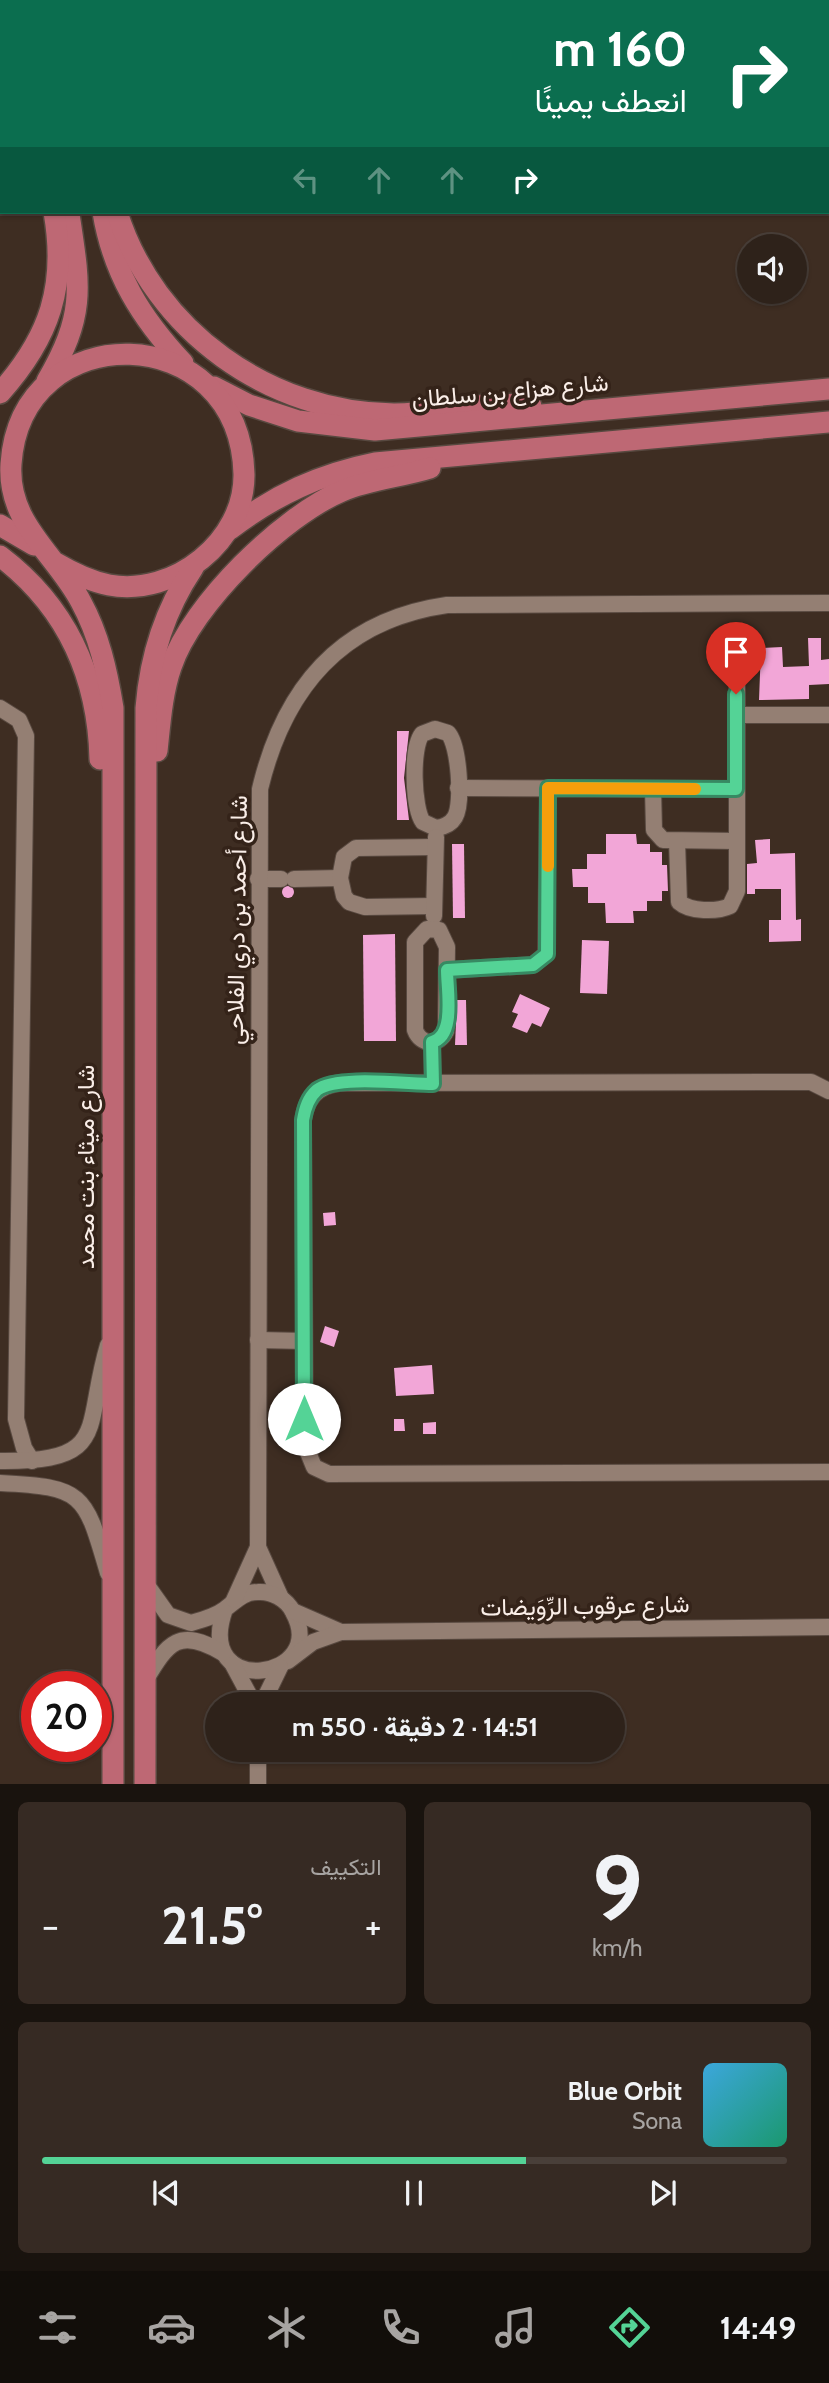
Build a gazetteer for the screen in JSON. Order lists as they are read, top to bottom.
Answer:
{
  "streets": {
    "main road": ["شارع هزاع بن سلطان", "شارع ميثاء بنت محمد"],
    "street": ["شارع أحمد بن دري الفلاحي", "شارع عرقوب الرِّوَيضات"]
  },
  "crossings": [
    ["شارع هزاع بن سلطان", "شارع ميثاء بنت محمد"],
    ["شارع أحمد بن دري الفلاحي", "شارع عرقوب الرِّوَيضات"]
  ],
  "page": {
    "turn": ["160 m", "انعطف يمينًا"],
    "limit": "20",
    "trip": "14:51 · 2 دقيقة · 550 m",
    "tile": [
      ["9", "km/h"],
      "التكييف"
    ],
    "heat": ["−", "21.5°", "+"],
    "song": ["Blue Orbit", "Sona"],
    "tabs": "14:49"
  }
}
